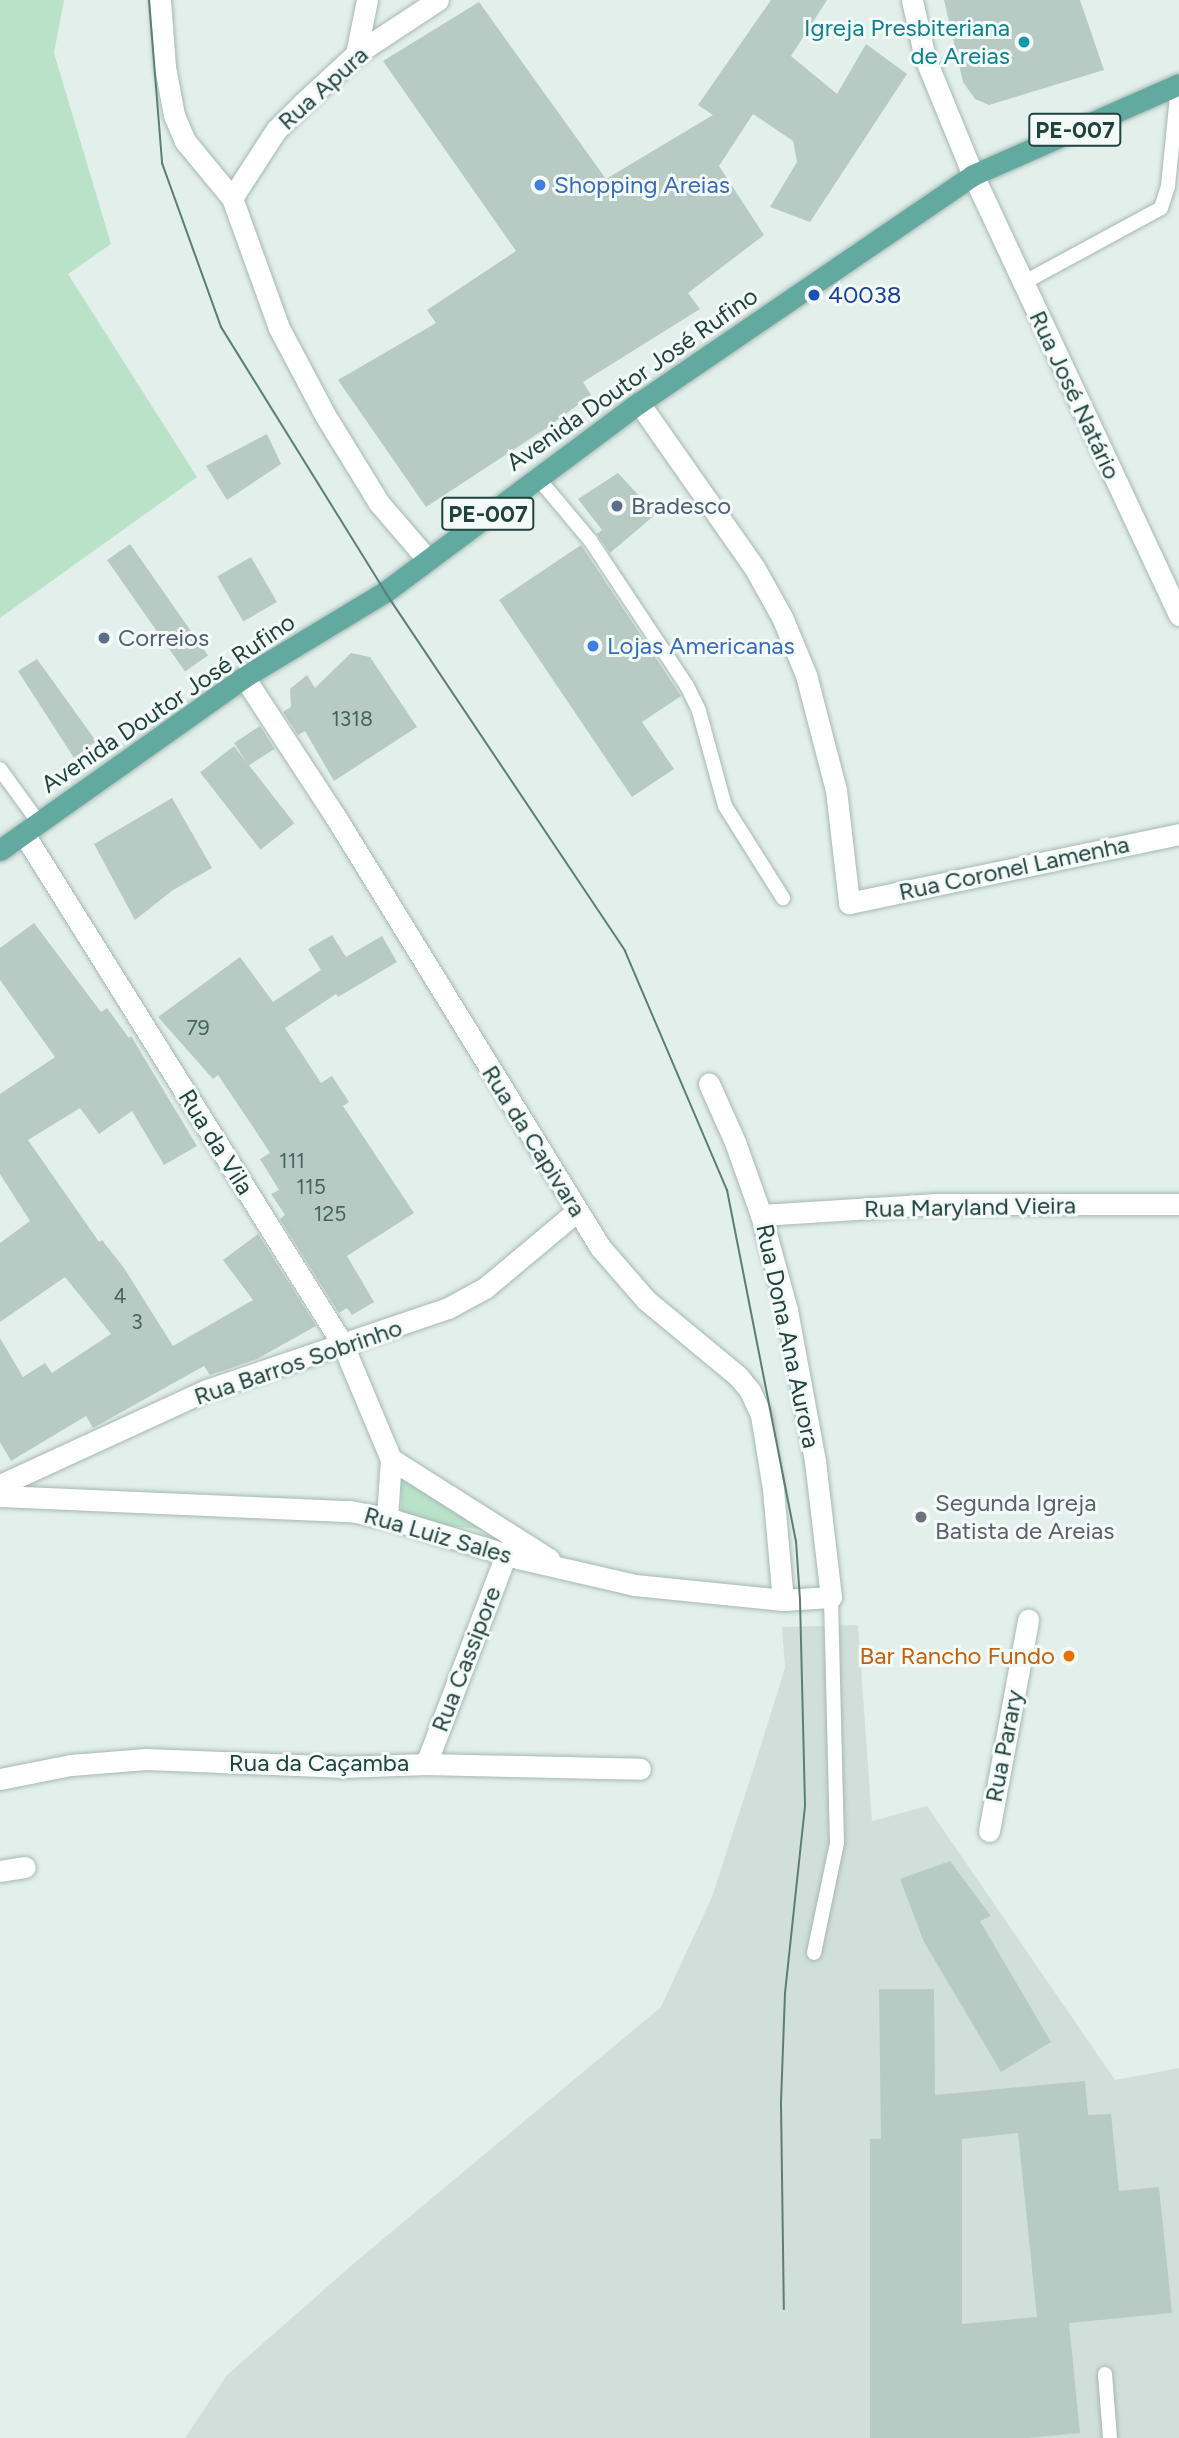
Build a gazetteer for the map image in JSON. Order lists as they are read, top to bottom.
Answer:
{
  "streets": {
    "main road": ["PE-007", "Avenida Doutor José Rufino"],
    "street": [
      "Rua Apura",
      "Rua José Natário",
      "Rua Coronel Lamenha",
      "Rua da Capivara",
      "Rua da Vila",
      "Rua Maryland Vieira",
      "Rua Dona Ana Aurora",
      "Rua Barros Sobrinho",
      "Rua Luiz Sales",
      "Rua Cassipore",
      "Rua Parary",
      "Rua da Caçamba"
    ]
  },
  "crossings": [
    ["Avenida Doutor José Rufino", "Rua José Natário"],
    ["Avenida Doutor José Rufino", "Rua Coronel Lamenha"],
    ["Avenida Doutor José Rufino", "Rua da Capivara"],
    ["Avenida Doutor José Rufino", "Rua da Vila"],
    ["Rua da Capivara", "Rua Barros Sobrinho"],
    ["Rua da Capivara", "Rua Luiz Sales"],
    ["Rua da Vila", "Rua Barros Sobrinho"],
    ["Rua da Vila", "Rua Luiz Sales"],
    ["Rua Maryland Vieira", "Rua Dona Ana Aurora"],
    ["Rua Dona Ana Aurora", "Rua Luiz Sales"],
    ["Rua Luiz Sales", "Rua Cassipore"],
    ["Rua Cassipore", "Rua da Caçamba"]
  ],
  "places": [
    "Igreja Presbiteriana de Areias",
    "Shopping Areias",
    "40038",
    "Bradesco",
    "Correios",
    "Lojas Americanas",
    "Segunda Igreja Batista de Areias",
    "Bar Rancho Fundo"
  ],
  "house_numbers": [
    "1318",
    "79",
    "111",
    "115",
    "125",
    "4",
    "3"
  ]
}
